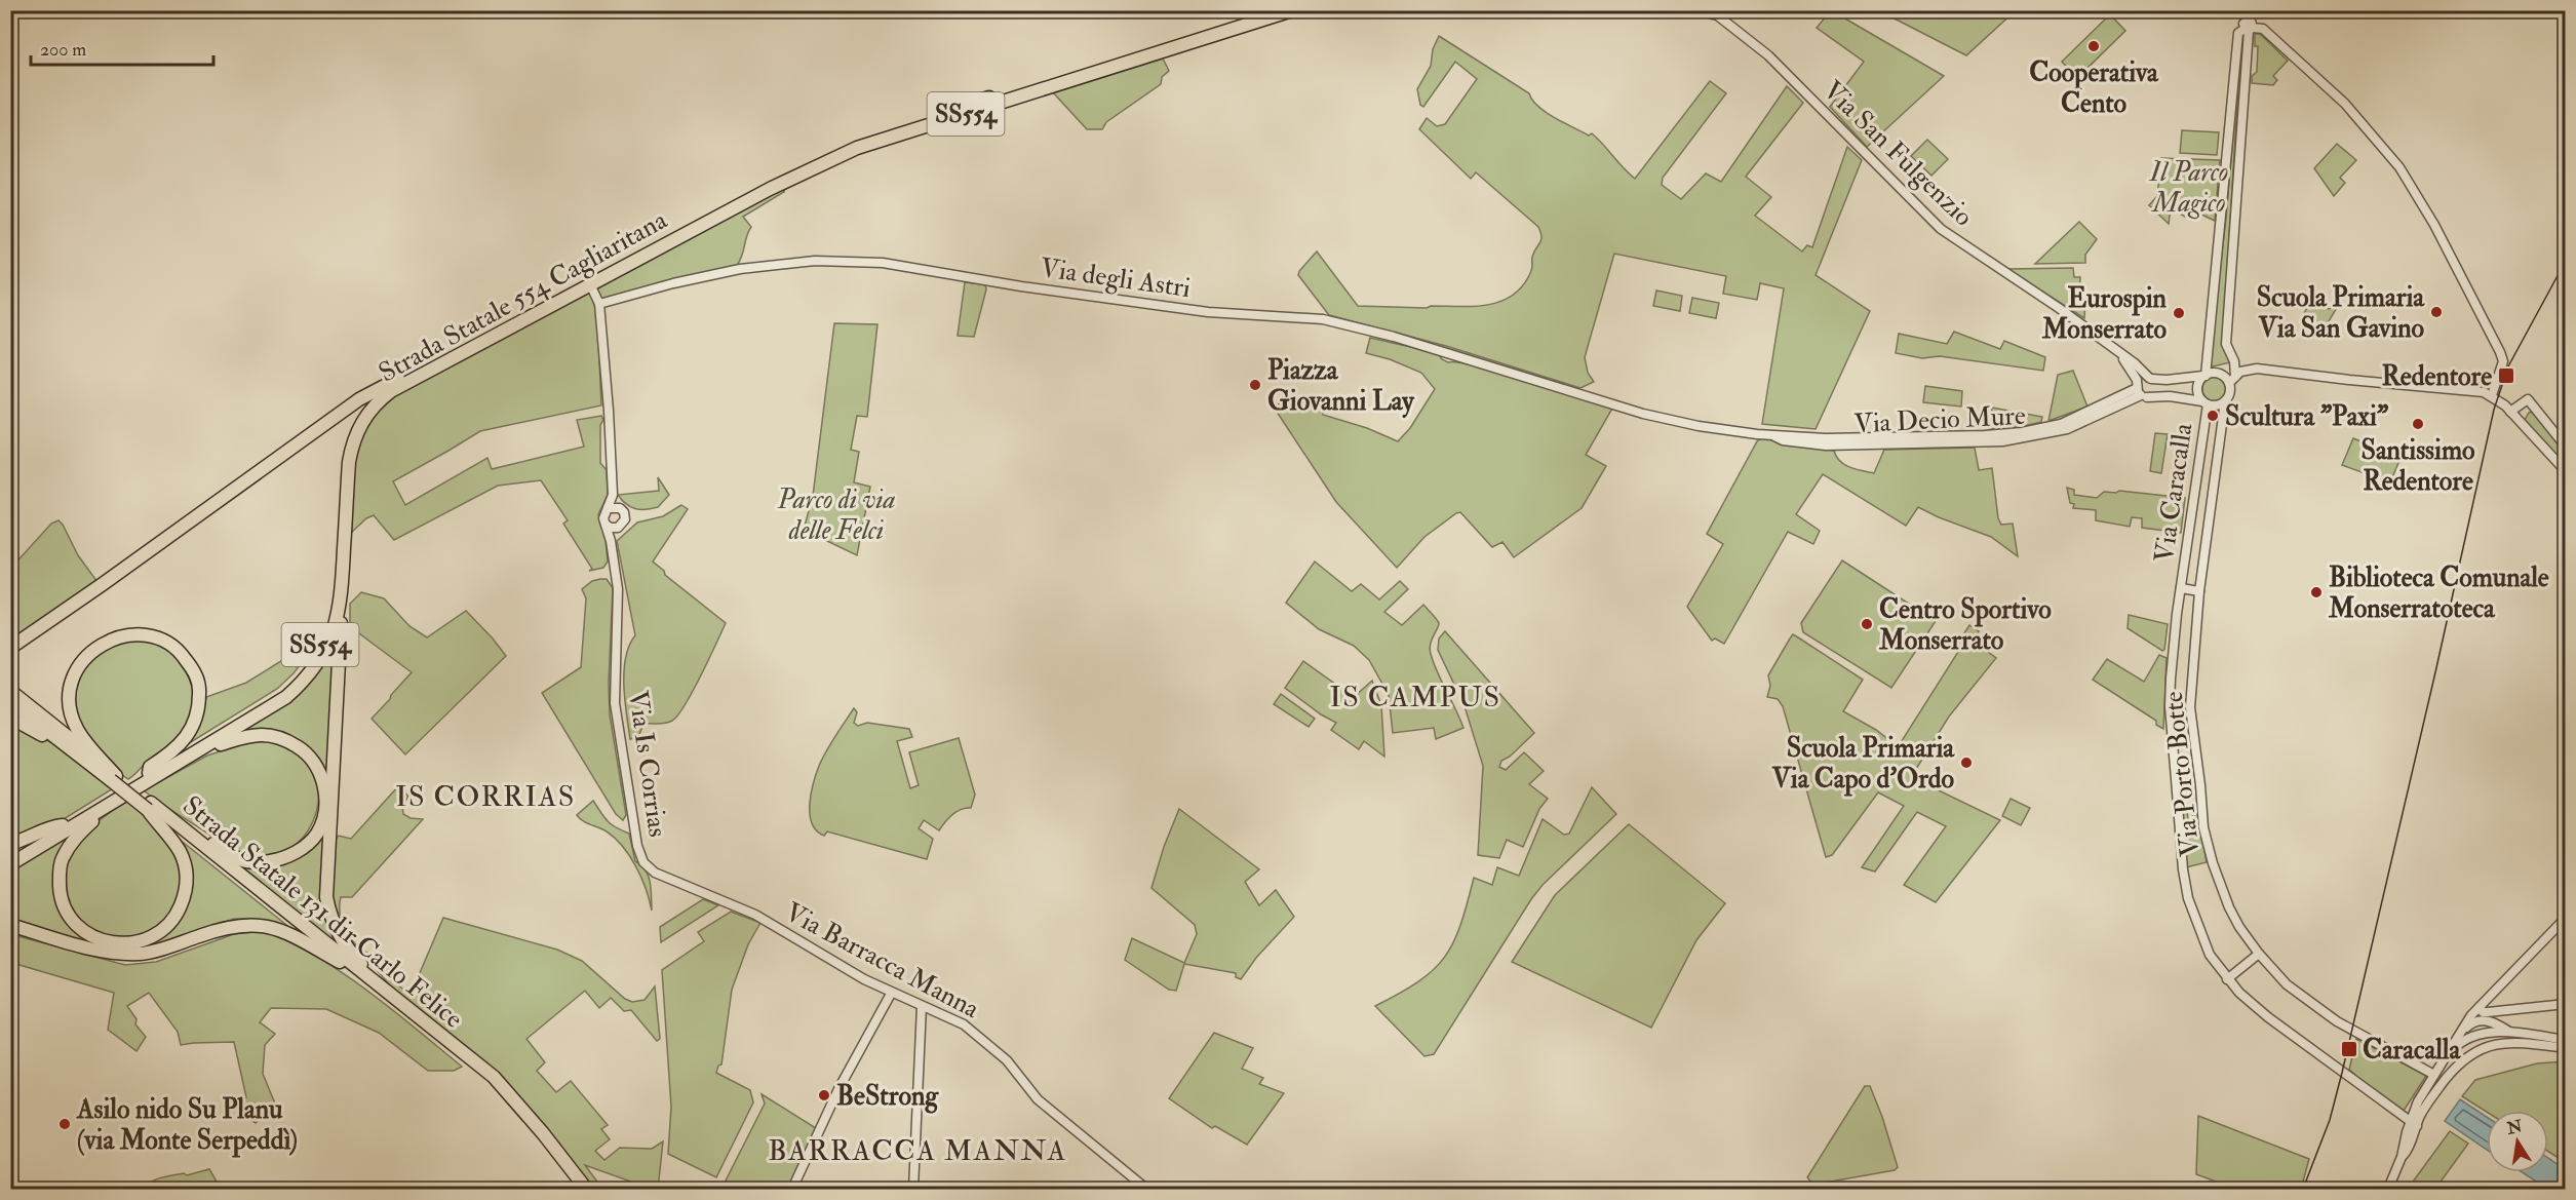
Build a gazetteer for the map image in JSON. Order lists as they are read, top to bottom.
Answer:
{
  "streets": {
    "highway": ["SS554", "Strada Statale 554 Cagliaritana", "Strada Statale 131 dir Carlo Felice"],
    "street": [
      "Via San Fulgenzio",
      "Via degli Astri",
      "Via Decio Mure",
      "Via Caracalla",
      "Via Is Corrias",
      "Via Porto Botte",
      "Via Barracca Manna"
    ]
  },
  "crossings": [
    ["SS554", "Strada Statale 554 Cagliaritana"],
    ["Via San Fulgenzio", "Via Decio Mure"],
    ["Via degli Astri", "Via Decio Mure"],
    ["Via Caracalla", "Via Porto Botte"],
    ["Via Is Corrias", "Via Barracca Manna"]
  ],
  "districts": ["IS CAMPUS", "IS CORRIAS", "BARRACCA MANNA"],
  "parks": ["Il Parco Magico", "Parco di via delle Felci"],
  "places": {
    "other": [
      "Cooperativa Cento",
      "Scuola Primaria Via San Gavino",
      "Eurospin Monserrato",
      "Piazza Giovanni Lay",
      "Scultura \"Paxi\"",
      "Santissimo Redentore",
      "Biblioteca Comunale Monserratoteca",
      "Centro Sportivo Monserrato",
      "Scuola Primaria Via Capo d'Ordo",
      "BeStrong",
      "Asilo nido Su Planu (via Monte Serpeddì)"
    ],
    "transit": ["Redentore", "Caracalla"]
  },
  "scale_bar": "200 m",
  "north": "top"
}
